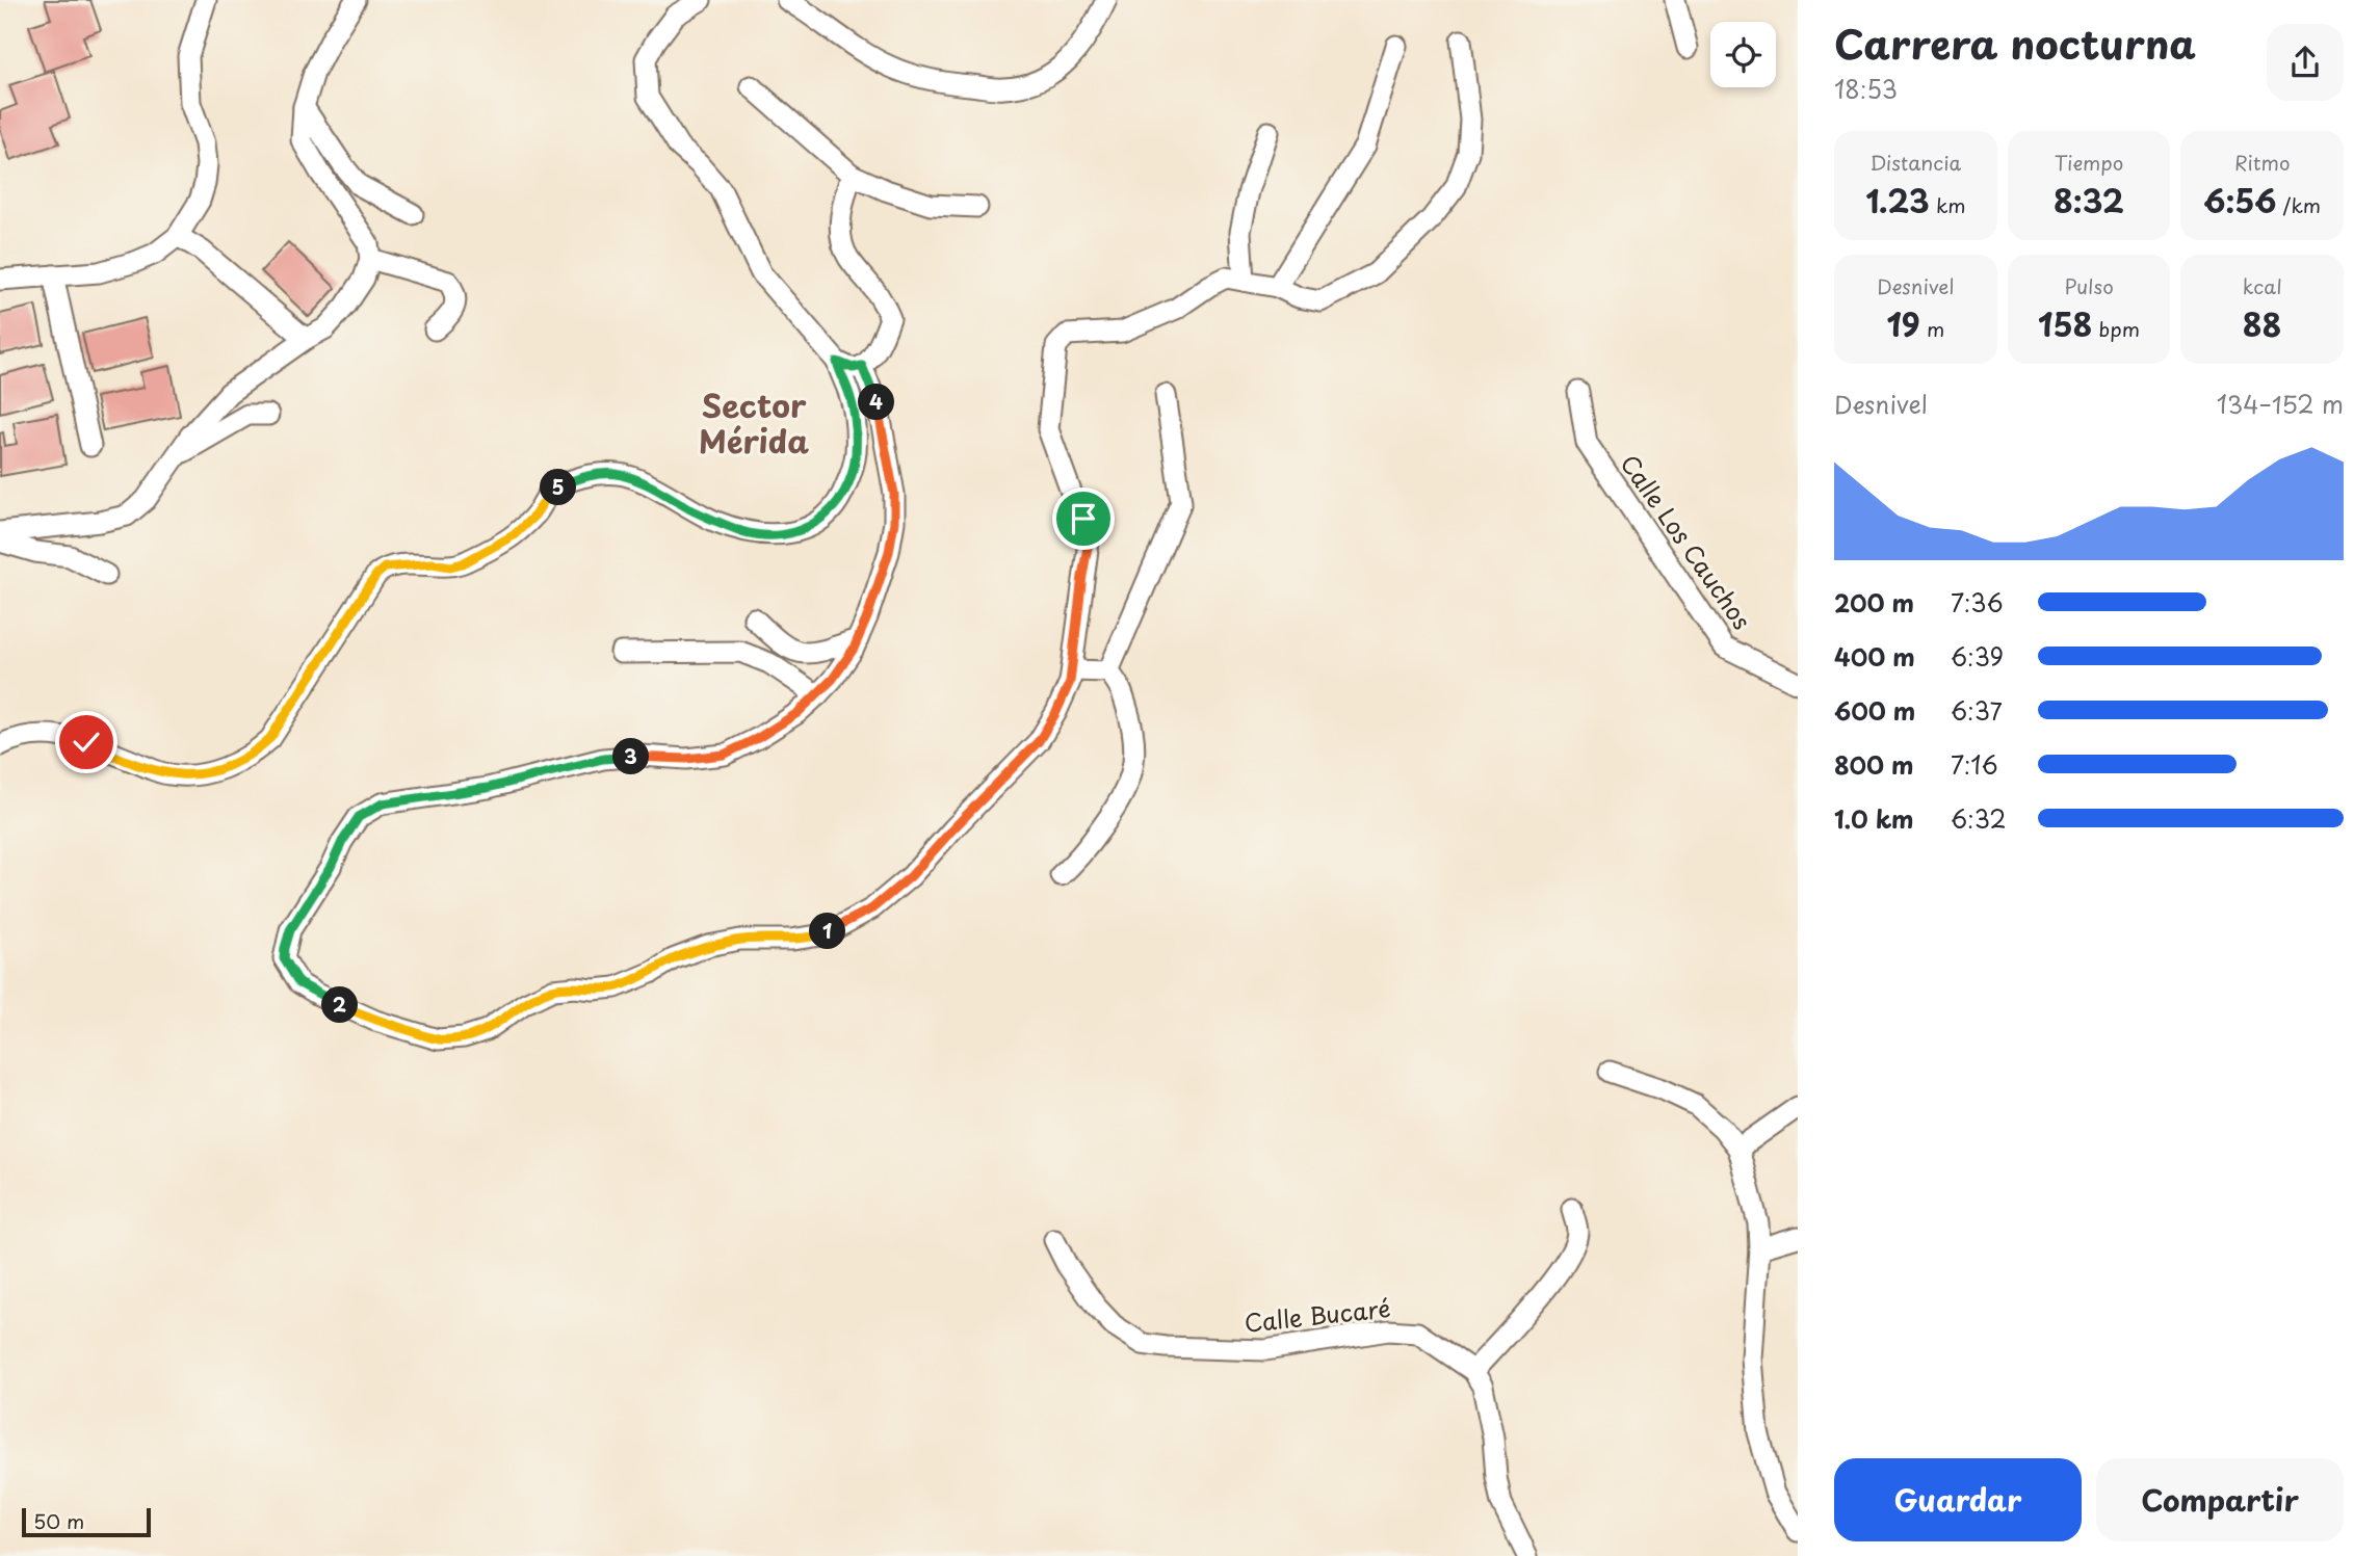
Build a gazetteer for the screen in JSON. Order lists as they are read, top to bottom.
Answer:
{
  "streets": {
    "street": ["Calle Los Cauchos", "Calle Bucaré"]
  },
  "districts": ["Sector Mérida"],
  "scale_bar": "50 m",
  "page": {
    "heading": ["Carrera nocturna", "18:53"],
    "stats": [
      ["Distancia", "1.23 km"],
      ["Tiempo", "8:32"],
      ["Ritmo", "6:56 /km"],
      ["Desnivel", "19 m"],
      ["Pulso", "158 bpm"],
      ["kcal", "88"]
    ],
    "chart": ["Desnivel", "134–152 m"],
    "pins": [
      "4",
      "5",
      "3",
      "1",
      "2"
    ],
    "list": [
      {
        "name": "200 m",
        "note": "7:36"
      },
      {
        "name": "400 m",
        "note": "6:39"
      },
      {
        "name": "600 m",
        "note": "6:37"
      },
      {
        "name": "800 m",
        "note": "7:16"
      },
      {
        "name": "1.0 km",
        "note": "6:32"
      }
    ],
    "buttons": ["Guardar", "Compartir"],
    "scale": "50 m"
  }
}
